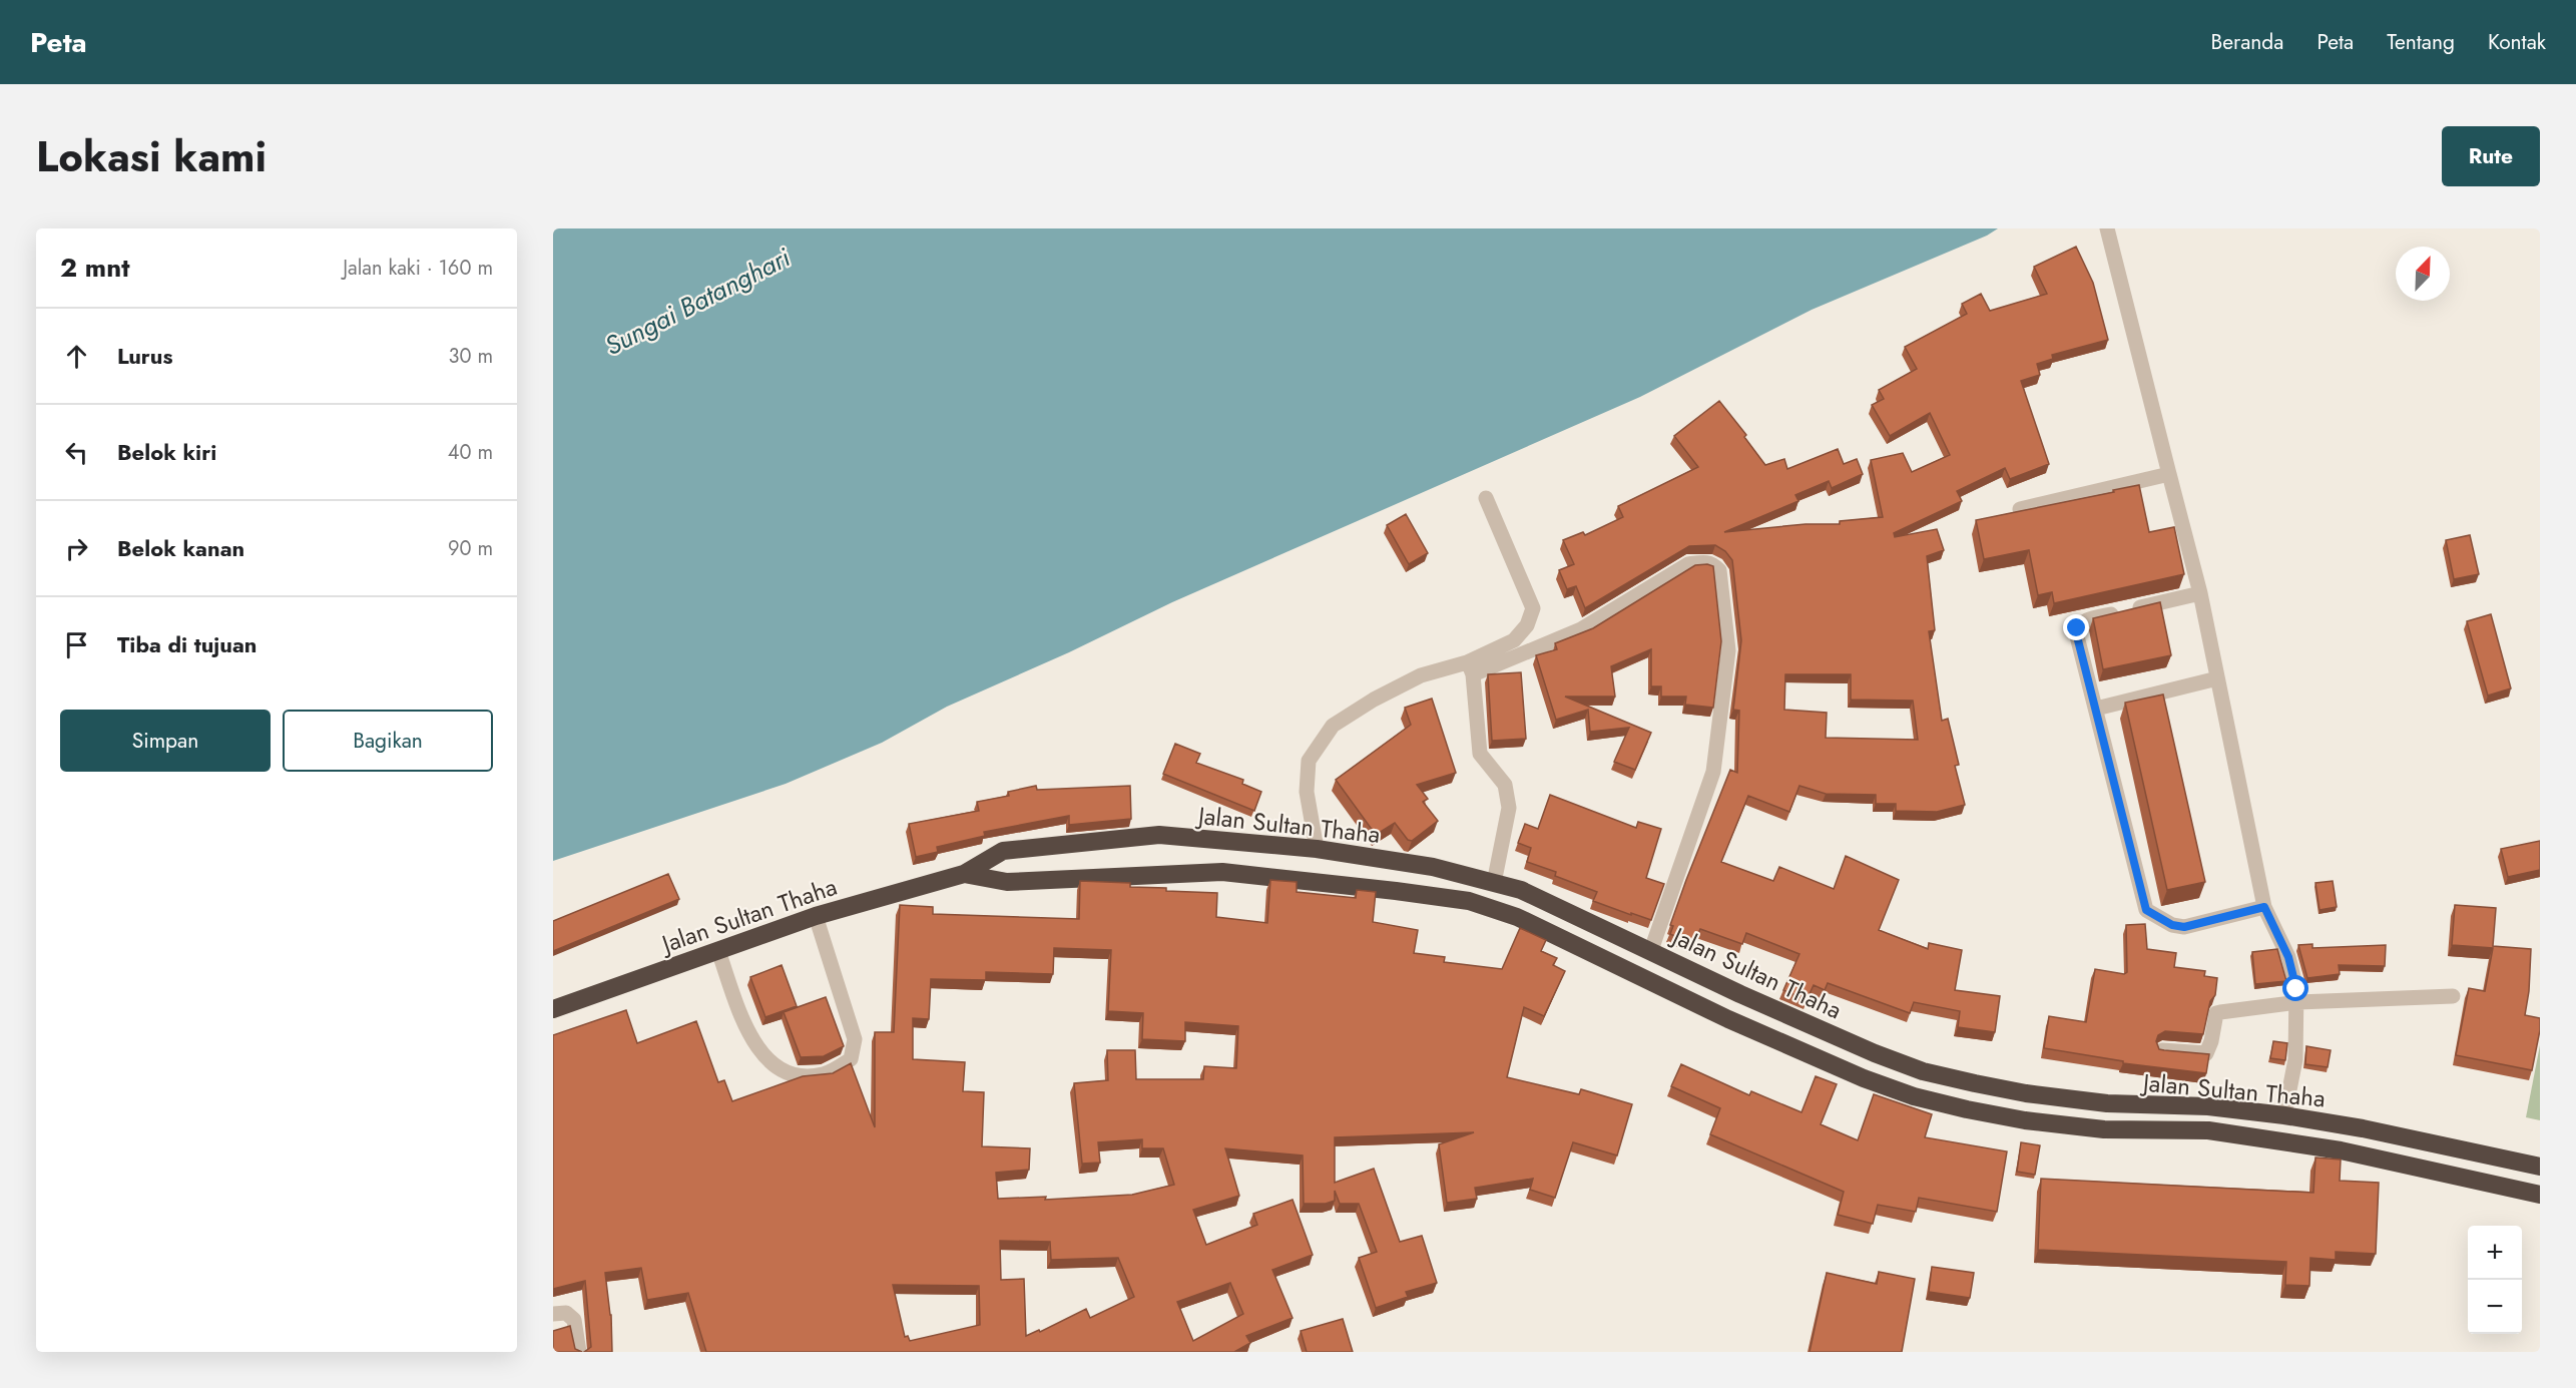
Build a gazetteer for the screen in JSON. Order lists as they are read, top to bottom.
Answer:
{
  "streets": {
    "highway": ["Jalan Sultan Thaha"]
  },
  "water": ["Sungai Batanghari"],
  "north": "top right",
  "page": {
    "header": "Peta",
    "nav": [
      "Beranda",
      "Peta",
      "Tentang",
      "Kontak"
    ],
    "title": "Lokasi kami",
    "buttons": [
      "Rute",
      ["Simpan", "Bagikan"]
    ],
    "heading": ["2 mnt", "Jalan kaki · 160 m"],
    "list": [
      ["Lurus", "30 m"],
      ["Belok kiri", "40 m"],
      ["Belok kanan", "90 m"],
      "Tiba di tujuan"
    ],
    "map_buttons": ["+", "−"]
  }
}
